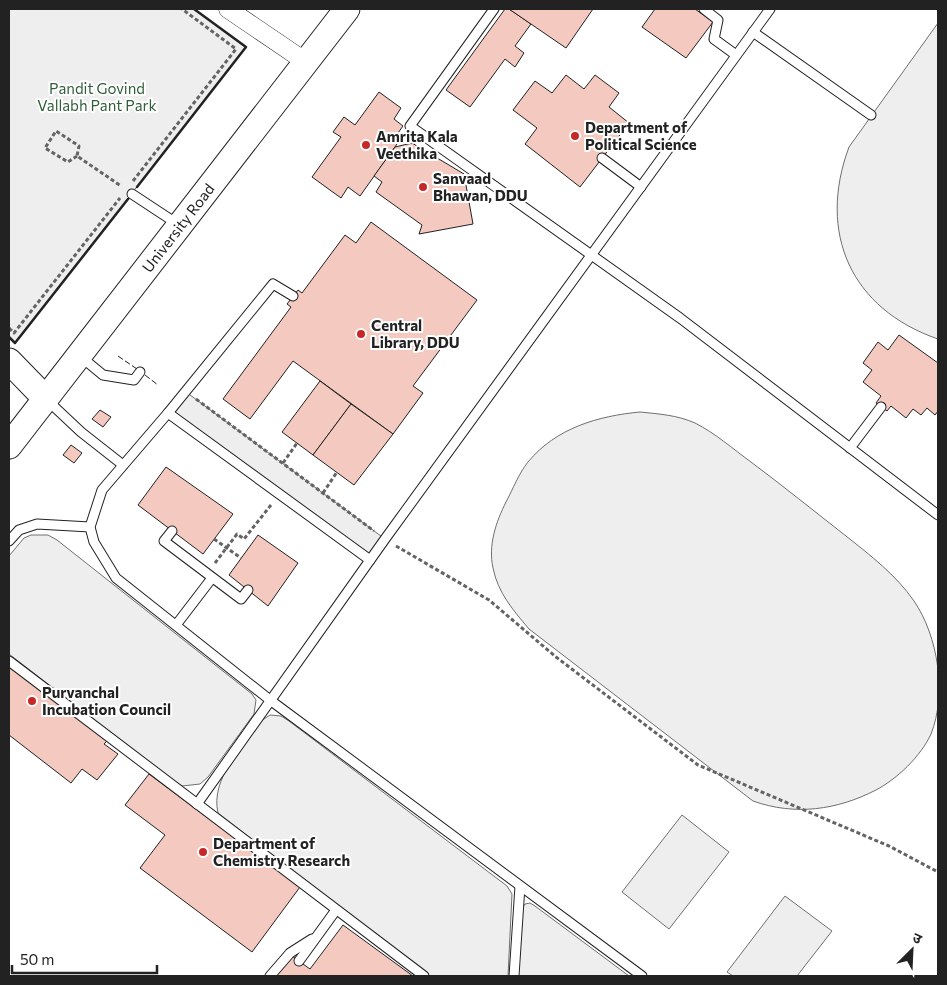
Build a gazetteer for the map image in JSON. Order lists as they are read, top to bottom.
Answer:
{
  "streets": {
    "main road": ["University Road"]
  },
  "parks": ["Pandit Govind Vallabh Pant Park"],
  "places": [
    "Department of Political Science",
    "Amrita Kala Veethika",
    "Sanvaad Bhawan, DDU",
    "Central Library, DDU",
    "Purvanchal Incubation Council",
    "Department of Chemistry Research"
  ],
  "scale_bar": "50 m",
  "north": "top right"
}
